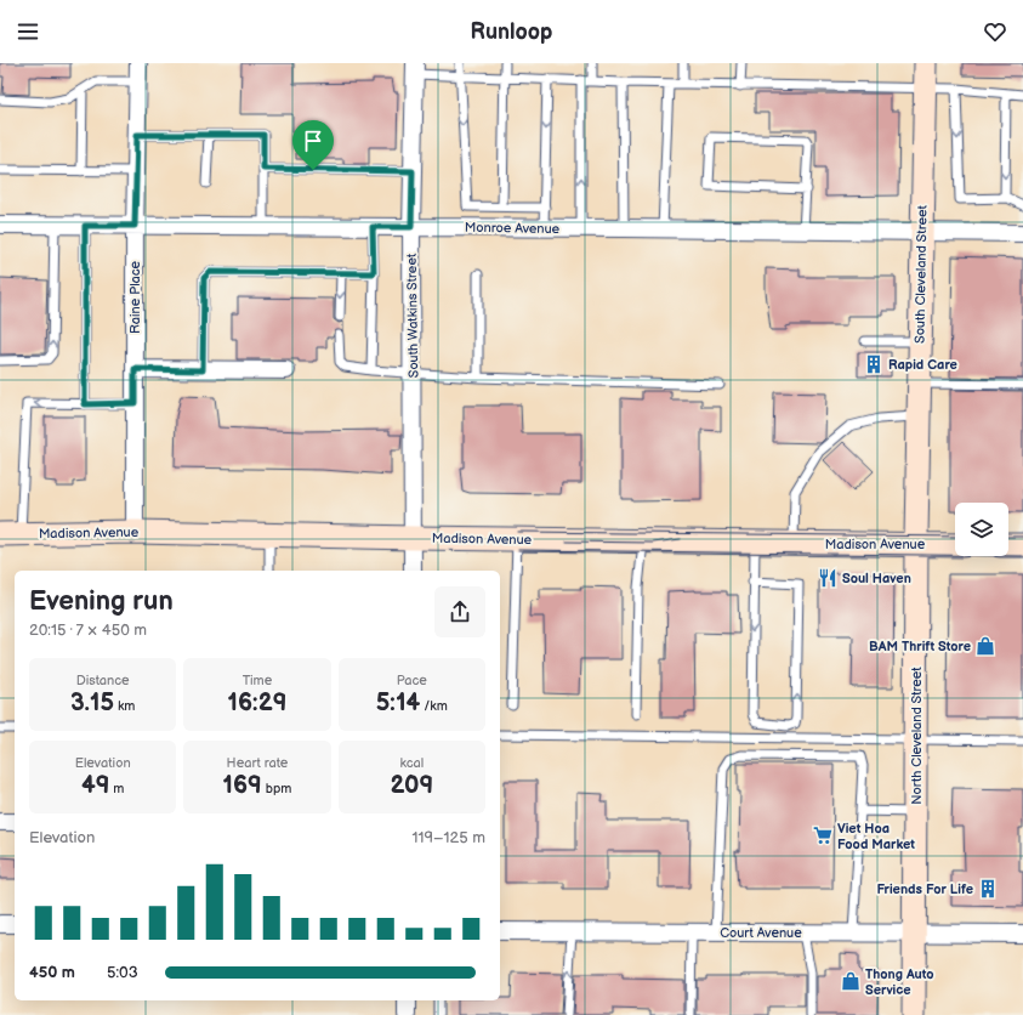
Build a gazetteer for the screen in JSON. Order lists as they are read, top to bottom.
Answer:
{
  "streets": {
    "street": [
      "Monroe Avenue",
      "South Cleveland Street",
      "Raine Place",
      "South Watkins Street",
      "Madison Avenue",
      "North Cleveland Street",
      "Court Avenue"
    ]
  },
  "crossings": [
    ["Monroe Avenue", "South Cleveland Street"],
    ["Monroe Avenue", "Raine Place"],
    ["Monroe Avenue", "South Watkins Street"],
    ["South Cleveland Street", "Madison Avenue"],
    ["South Cleveland Street", "North Cleveland Street"],
    ["Raine Place", "Madison Avenue"],
    ["South Watkins Street", "Madison Avenue"],
    ["Madison Avenue", "North Cleveland Street"],
    ["North Cleveland Street", "Court Avenue"]
  ],
  "places": {
    "building": ["Rapid Care", "Friends For Life"],
    "restaurant": ["Soul Haven"],
    "shop": ["BAM Thrift Store", "Thong Auto Service"],
    "supermarket": ["Viet Hoa Food Market"]
  },
  "page": {
    "header": "Runloop",
    "heading": ["Evening run", "20:15 · 7 × 450 m"],
    "stats": [
      ["Distance", "3.15 km"],
      ["Time", "16:29"],
      ["Pace", "5:14 /km"],
      ["Elevation", "49 m"],
      ["Heart rate", "169 bpm"],
      ["kcal", "209"]
    ],
    "chart": ["Elevation", "119–125 m"],
    "list": [
      {
        "name": "450 m",
        "note": "5:03"
      }
    ]
  }
}
